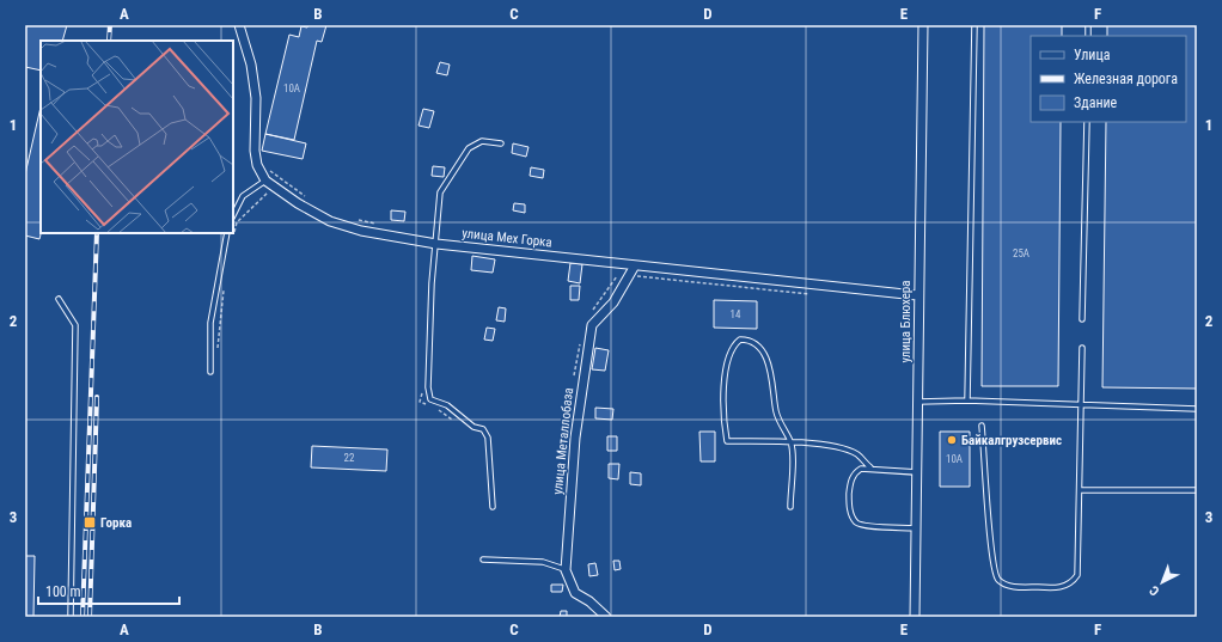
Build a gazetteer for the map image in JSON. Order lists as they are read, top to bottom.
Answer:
{
  "streets": {
    "street": ["улица Мех Горка", "улица Блюхера", "улица Металлобаза"]
  },
  "crossings": [
    ["улица Мех Горка", "улица Блюхера"],
    ["улица Мех Горка", "улица Металлобаза"]
  ],
  "places": {
    "other": ["Байкалгрузсервис"],
    "transit": ["Горка"]
  },
  "house_numbers": [
    "10А",
    "25А",
    "14",
    "22",
    "10А"
  ],
  "legend": ["Улица", "Железная дорога", "Здание"],
  "scale_bar": "100 m",
  "north": "bottom left",
  "grid": {
    "columns": [
      "A",
      "B",
      "C",
      "D",
      "E",
      "F"
    ],
    "rows": ["1", "2", "3"]
  }
}
